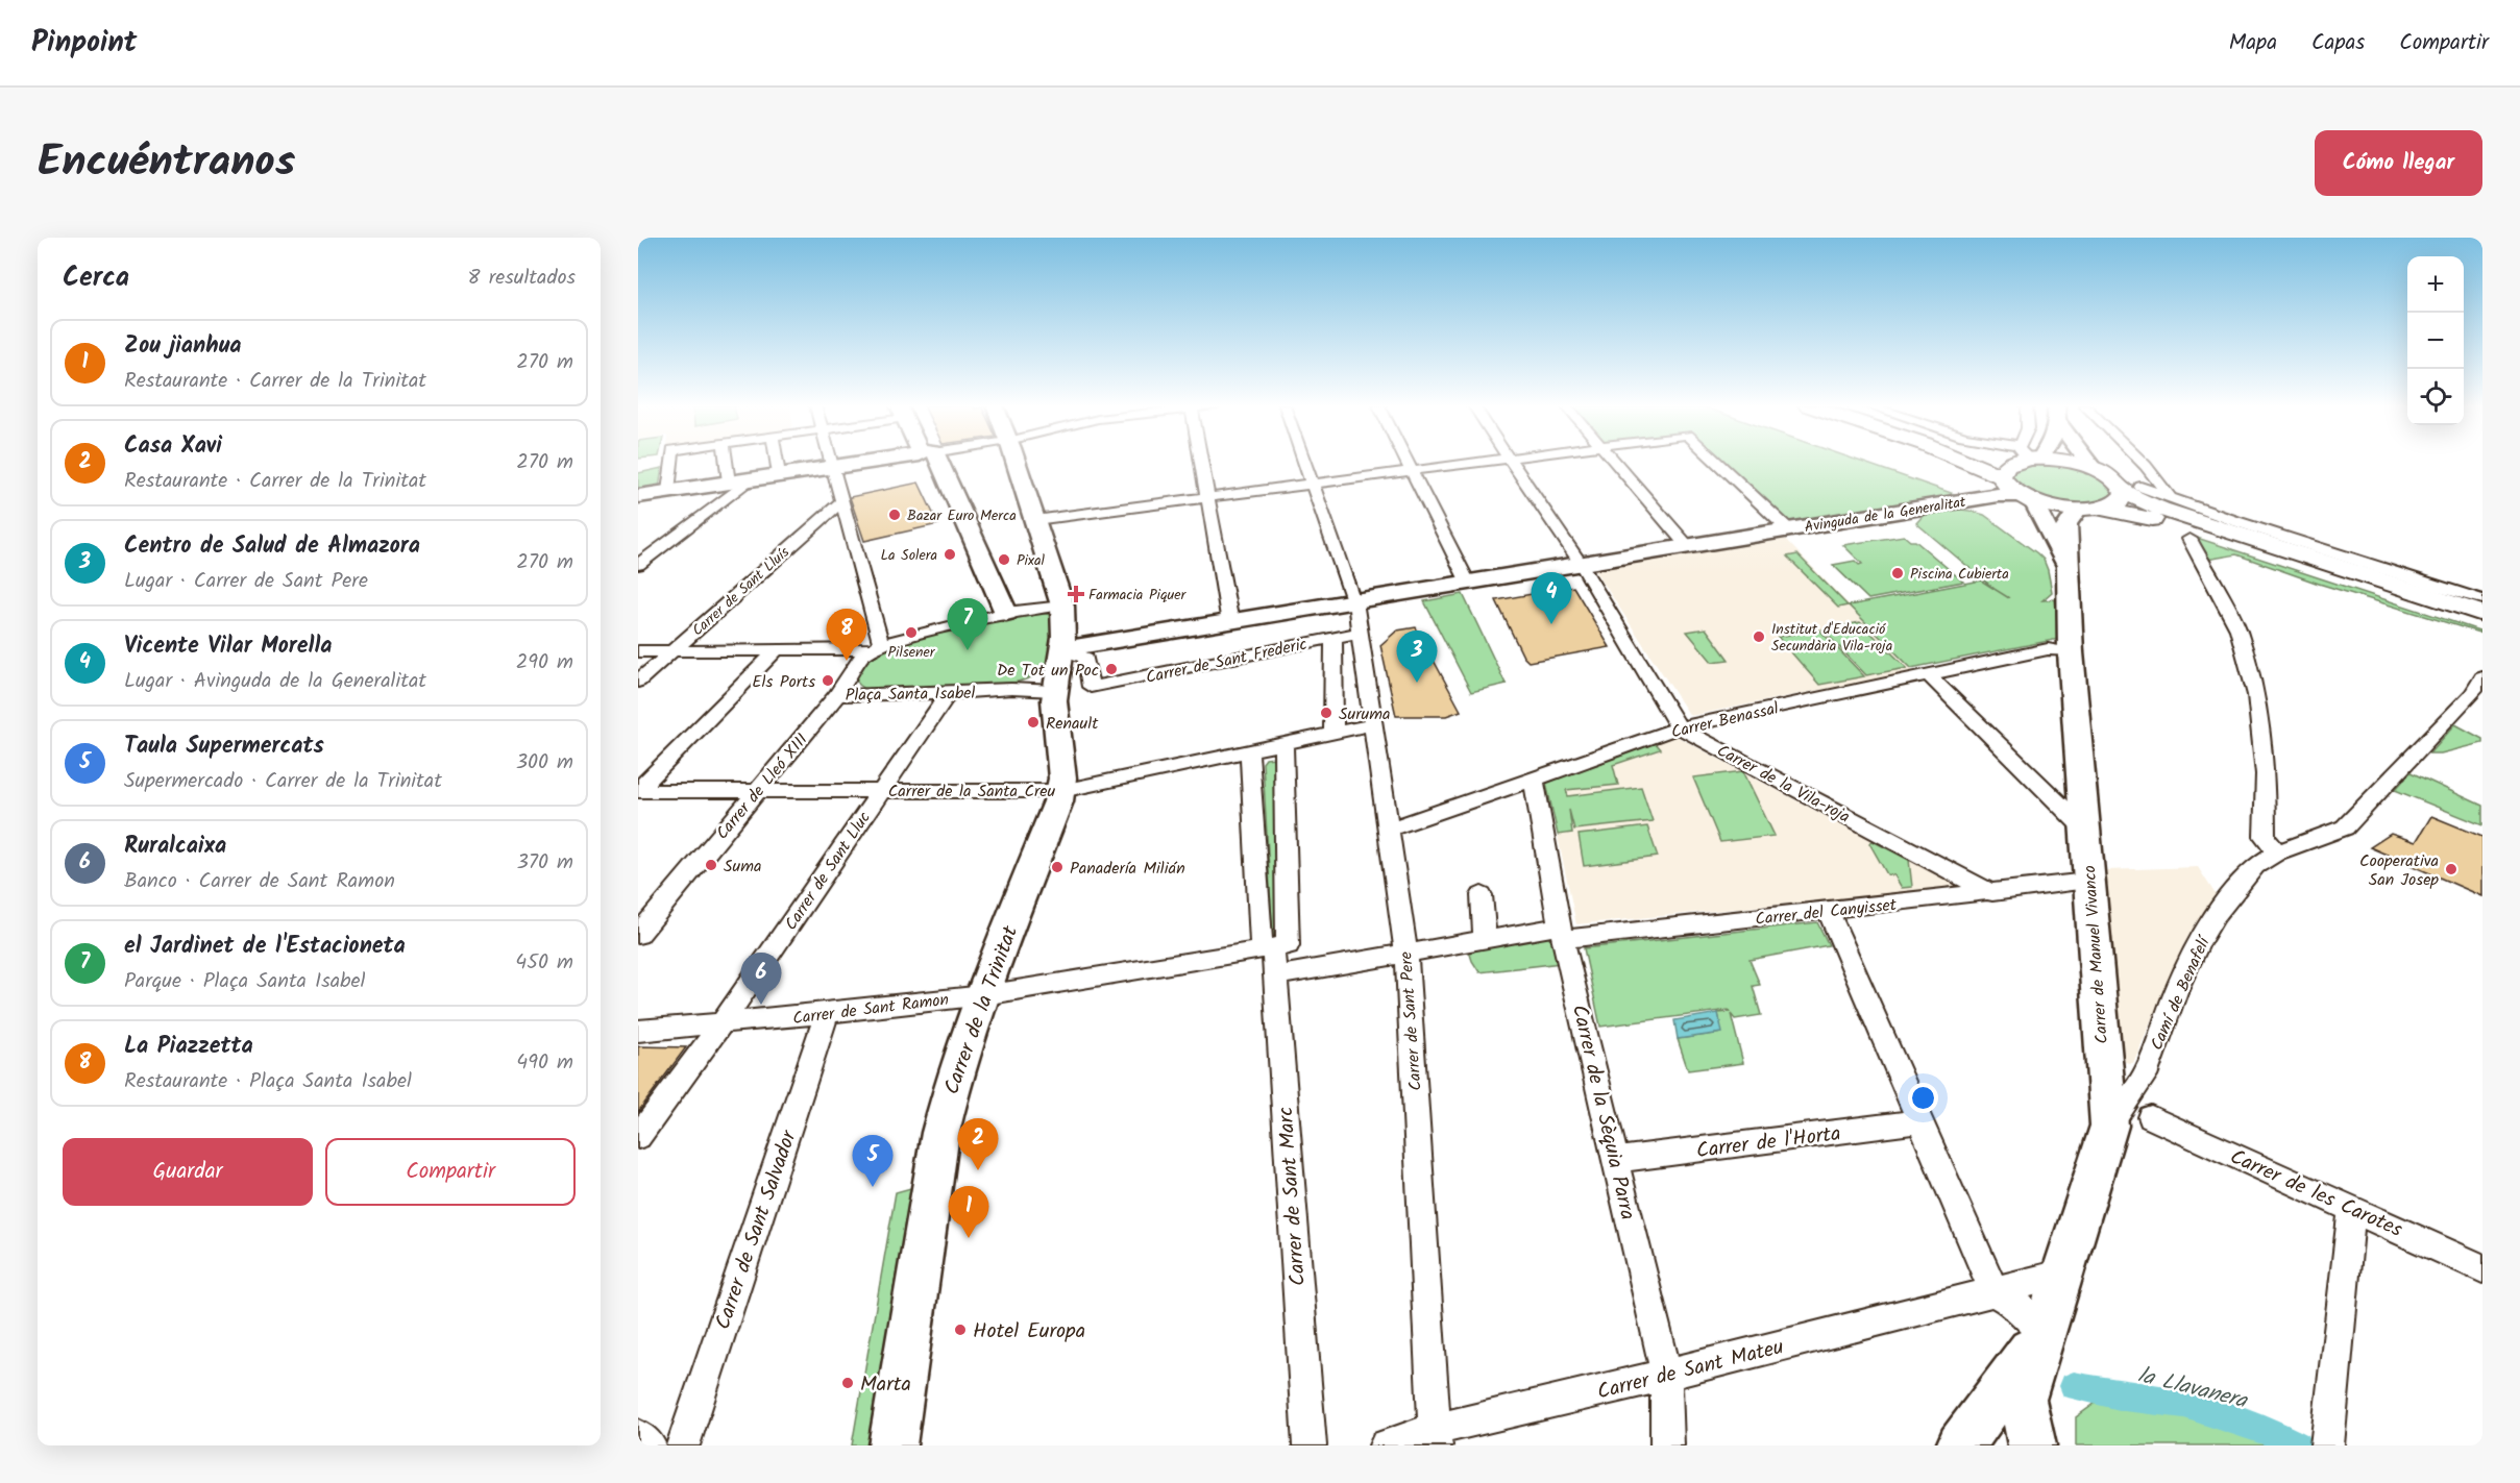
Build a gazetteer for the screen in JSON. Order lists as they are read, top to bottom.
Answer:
{
  "streets": {
    "street": [
      "Avinguda de la Generalitat",
      "Carrer de Sant Lluís",
      "Carrer de Sant Frederic",
      "Plaça Santa Isabel",
      "Carrer Benassal",
      "Carrer de la Vila-roja",
      "Carrer de Lleó XIII",
      "Carrer de la Santa Creu",
      "Carrer de Sant Lluc",
      "Carrer del Canyisset",
      "Carrer de Manuel Vivanco",
      "Camí de Benafelí",
      "Carrer de Sant Ramon",
      "Carrer de la Trinitat",
      "Carrer de Sant Pere",
      "Carrer de la Sèquia Parra",
      "Carrer de l'Horta",
      "Carrer de les Carotes",
      "Carrer de Sant Marc",
      "Carrer de Sant Salvador",
      "Carrer de Sant Mateu"
    ]
  },
  "crossings": [
    ["Avinguda de la Generalitat", "Carrer de Sant Frederic"],
    ["Avinguda de la Generalitat", "Carrer de Manuel Vivanco"],
    ["Avinguda de la Generalitat", "Carrer de la Trinitat"],
    ["Avinguda de la Generalitat", "Carrer de Sant Pere"],
    ["Carrer de Sant Frederic", "Carrer de la Trinitat"],
    ["Carrer de Sant Frederic", "Carrer de Sant Pere"],
    ["Plaça Santa Isabel", "Carrer de Lleó XIII"],
    ["Plaça Santa Isabel", "Carrer de Sant Lluc"],
    ["Plaça Santa Isabel", "Carrer de la Trinitat"],
    ["Carrer Benassal", "Carrer de la Vila-roja"],
    ["Carrer Benassal", "Carrer de Manuel Vivanco"],
    ["Carrer Benassal", "Carrer de Sant Pere"],
    ["Carrer Benassal", "Carrer de la Sèquia Parra"],
    ["Carrer de la Vila-roja", "Carrer del Canyisset"],
    ["Carrer de Lleó XIII", "Carrer de la Santa Creu"],
    ["Carrer de la Santa Creu", "Carrer de Sant Lluc"],
    ["Carrer de la Santa Creu", "Carrer de la Trinitat"],
    ["Carrer de la Santa Creu", "Carrer de Sant Pere"],
    ["Carrer de la Santa Creu", "Carrer de Sant Marc"],
    ["Carrer de Sant Lluc", "Carrer de Sant Ramon"],
    ["Carrer del Canyisset", "Carrer de Manuel Vivanco"],
    ["Carrer del Canyisset", "Carrer de Sant Pere"],
    ["Carrer del Canyisset", "Carrer de la Sèquia Parra"],
    ["Carrer del Canyisset", "Carrer de Sant Marc"],
    ["Carrer de Manuel Vivanco", "Camí de Benafelí"],
    ["Carrer de Manuel Vivanco", "Carrer de Sant Mateu"],
    ["Carrer de Sant Ramon", "Carrer de la Trinitat"],
    ["Carrer de Sant Ramon", "Carrer de Sant Marc"],
    ["Carrer de Sant Ramon", "Carrer de Sant Salvador"],
    ["Carrer de Sant Pere", "Carrer de Sant Mateu"],
    ["Carrer de la Sèquia Parra", "Carrer de l'Horta"],
    ["Carrer de la Sèquia Parra", "Carrer de Sant Mateu"]
  ],
  "water": ["la Llavanera"],
  "places": {
    "other": [
      "Bazar Euro Merca",
      "La Solera",
      "Pixal",
      "Piscina Cubierta",
      "Pilsener",
      "Institut d'Educació Secundària Vila-roja",
      "De Tot un Poc",
      "Els Ports",
      "Suruma",
      "Renault",
      "Suma",
      "Panadería Milián",
      "Cooperativa San Josep",
      "Hotel Europa",
      "Marta"
    ],
    "health": ["Farmacia Piquer"]
  },
  "page": {
    "header": "Pinpoint",
    "nav": ["Mapa", "Capas", "Compartir"],
    "title": "Encuéntranos",
    "buttons": [
      "Cómo llegar",
      ["Guardar", "Compartir"]
    ],
    "heading": ["Cerca", "8 resultados"],
    "map_buttons": ["+", "−"],
    "list": [
      {
        "mark": "1",
        "name": "Zou jianhua",
        "note": "Restaurante · Carrer de la Trinitat",
        "value": "270 m"
      },
      {
        "mark": "2",
        "name": "Casa Xavi",
        "note": "Restaurante · Carrer de la Trinitat",
        "value": "270 m"
      },
      {
        "mark": "3",
        "name": "Centro de Salud de Almazora",
        "note": "Lugar · Carrer de Sant Pere",
        "value": "270 m"
      },
      {
        "mark": "4",
        "name": "Vicente Vilar Morella",
        "note": "Lugar · Avinguda de la Generalitat",
        "value": "290 m"
      },
      {
        "mark": "5",
        "name": "Taula Supermercats",
        "note": "Supermercado · Carrer de la Trinitat",
        "value": "300 m"
      },
      {
        "mark": "6",
        "name": "Ruralcaixa",
        "note": "Banco · Carrer de Sant Ramon",
        "value": "370 m"
      },
      {
        "mark": "7",
        "name": "el Jardinet de l'Estacioneta",
        "note": "Parque · Plaça Santa Isabel",
        "value": "450 m"
      },
      {
        "mark": "8",
        "name": "La Piazzetta",
        "note": "Restaurante · Plaça Santa Isabel",
        "value": "490 m"
      }
    ],
    "pins": [
      "4",
      "7",
      "8",
      "3",
      "6",
      "2",
      "5",
      "1"
    ]
  }
}
